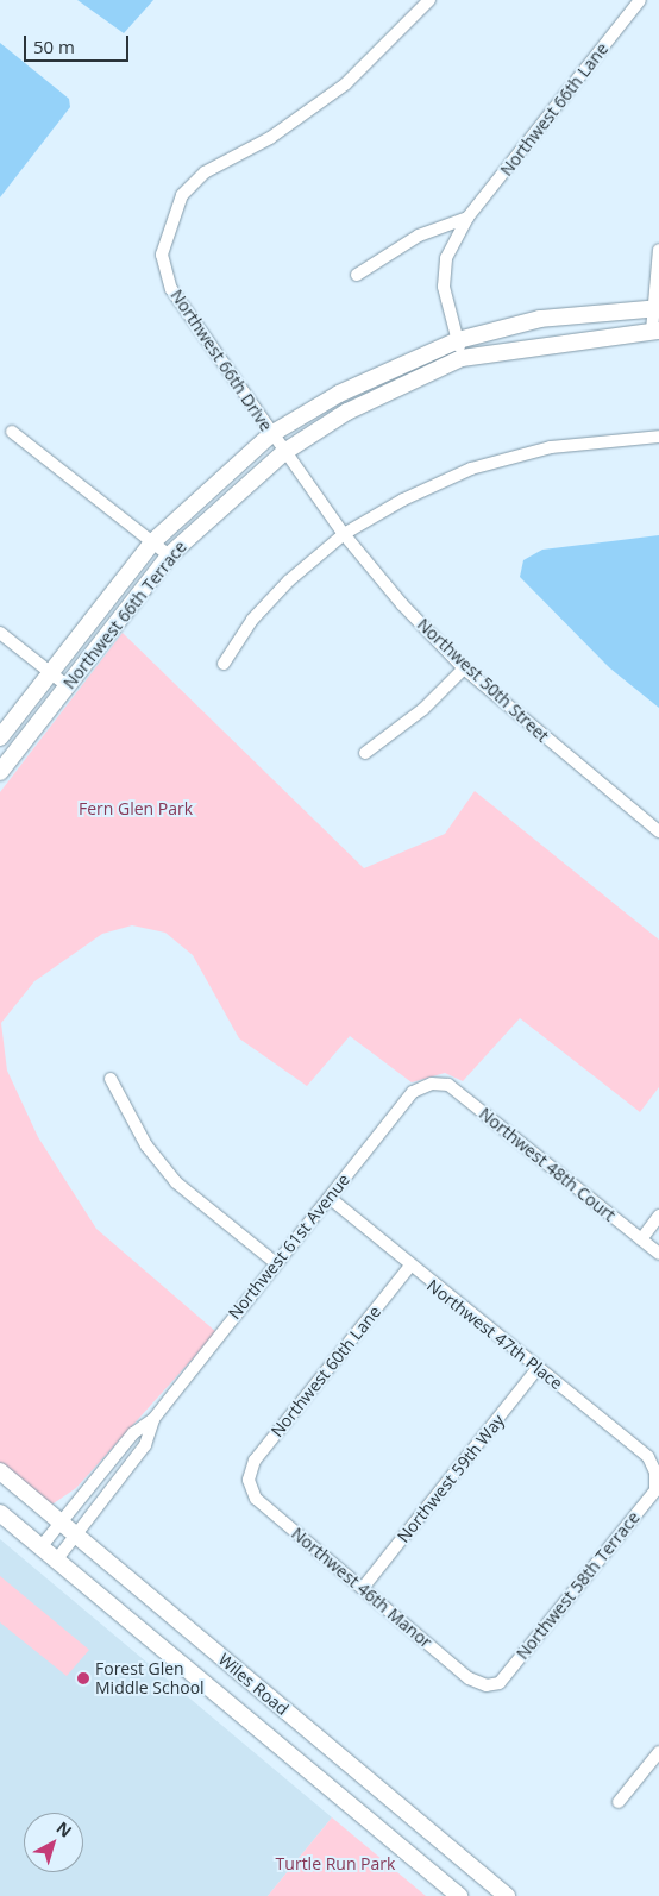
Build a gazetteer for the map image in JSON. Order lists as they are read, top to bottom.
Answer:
{
  "streets": {
    "street": [
      "Northwest 66th Lane",
      "Northwest 66th Drive",
      "Northwest 66th Terrace",
      "Northwest 50th Street",
      "Northwest 48th Court",
      "Northwest 61st Avenue",
      "Northwest 47th Place",
      "Northwest 60th Lane",
      "Northwest 59th Way",
      "Northwest 58th Terrace",
      "Northwest 46th Manor",
      "Wiles Road"
    ]
  },
  "crossings": [
    ["Northwest 66th Lane", "Northwest 66th Terrace"],
    ["Northwest 66th Drive", "Northwest 66th Terrace"],
    ["Northwest 66th Drive", "Northwest 50th Street"],
    ["Northwest 66th Terrace", "Northwest 50th Street"],
    ["Northwest 48th Court", "Northwest 61st Avenue"],
    ["Northwest 61st Avenue", "Northwest 47th Place"],
    ["Northwest 61st Avenue", "Wiles Road"],
    ["Northwest 47th Place", "Northwest 60th Lane"],
    ["Northwest 47th Place", "Northwest 59th Way"],
    ["Northwest 47th Place", "Northwest 58th Terrace"],
    ["Northwest 60th Lane", "Northwest 46th Manor"],
    ["Northwest 59th Way", "Northwest 46th Manor"],
    ["Northwest 58th Terrace", "Northwest 46th Manor"]
  ],
  "parks": ["Fern Glen Park", "Turtle Run Park"],
  "places": ["Forest Glen Middle School"],
  "scale_bar": "50 m",
  "north": "top right"
}
